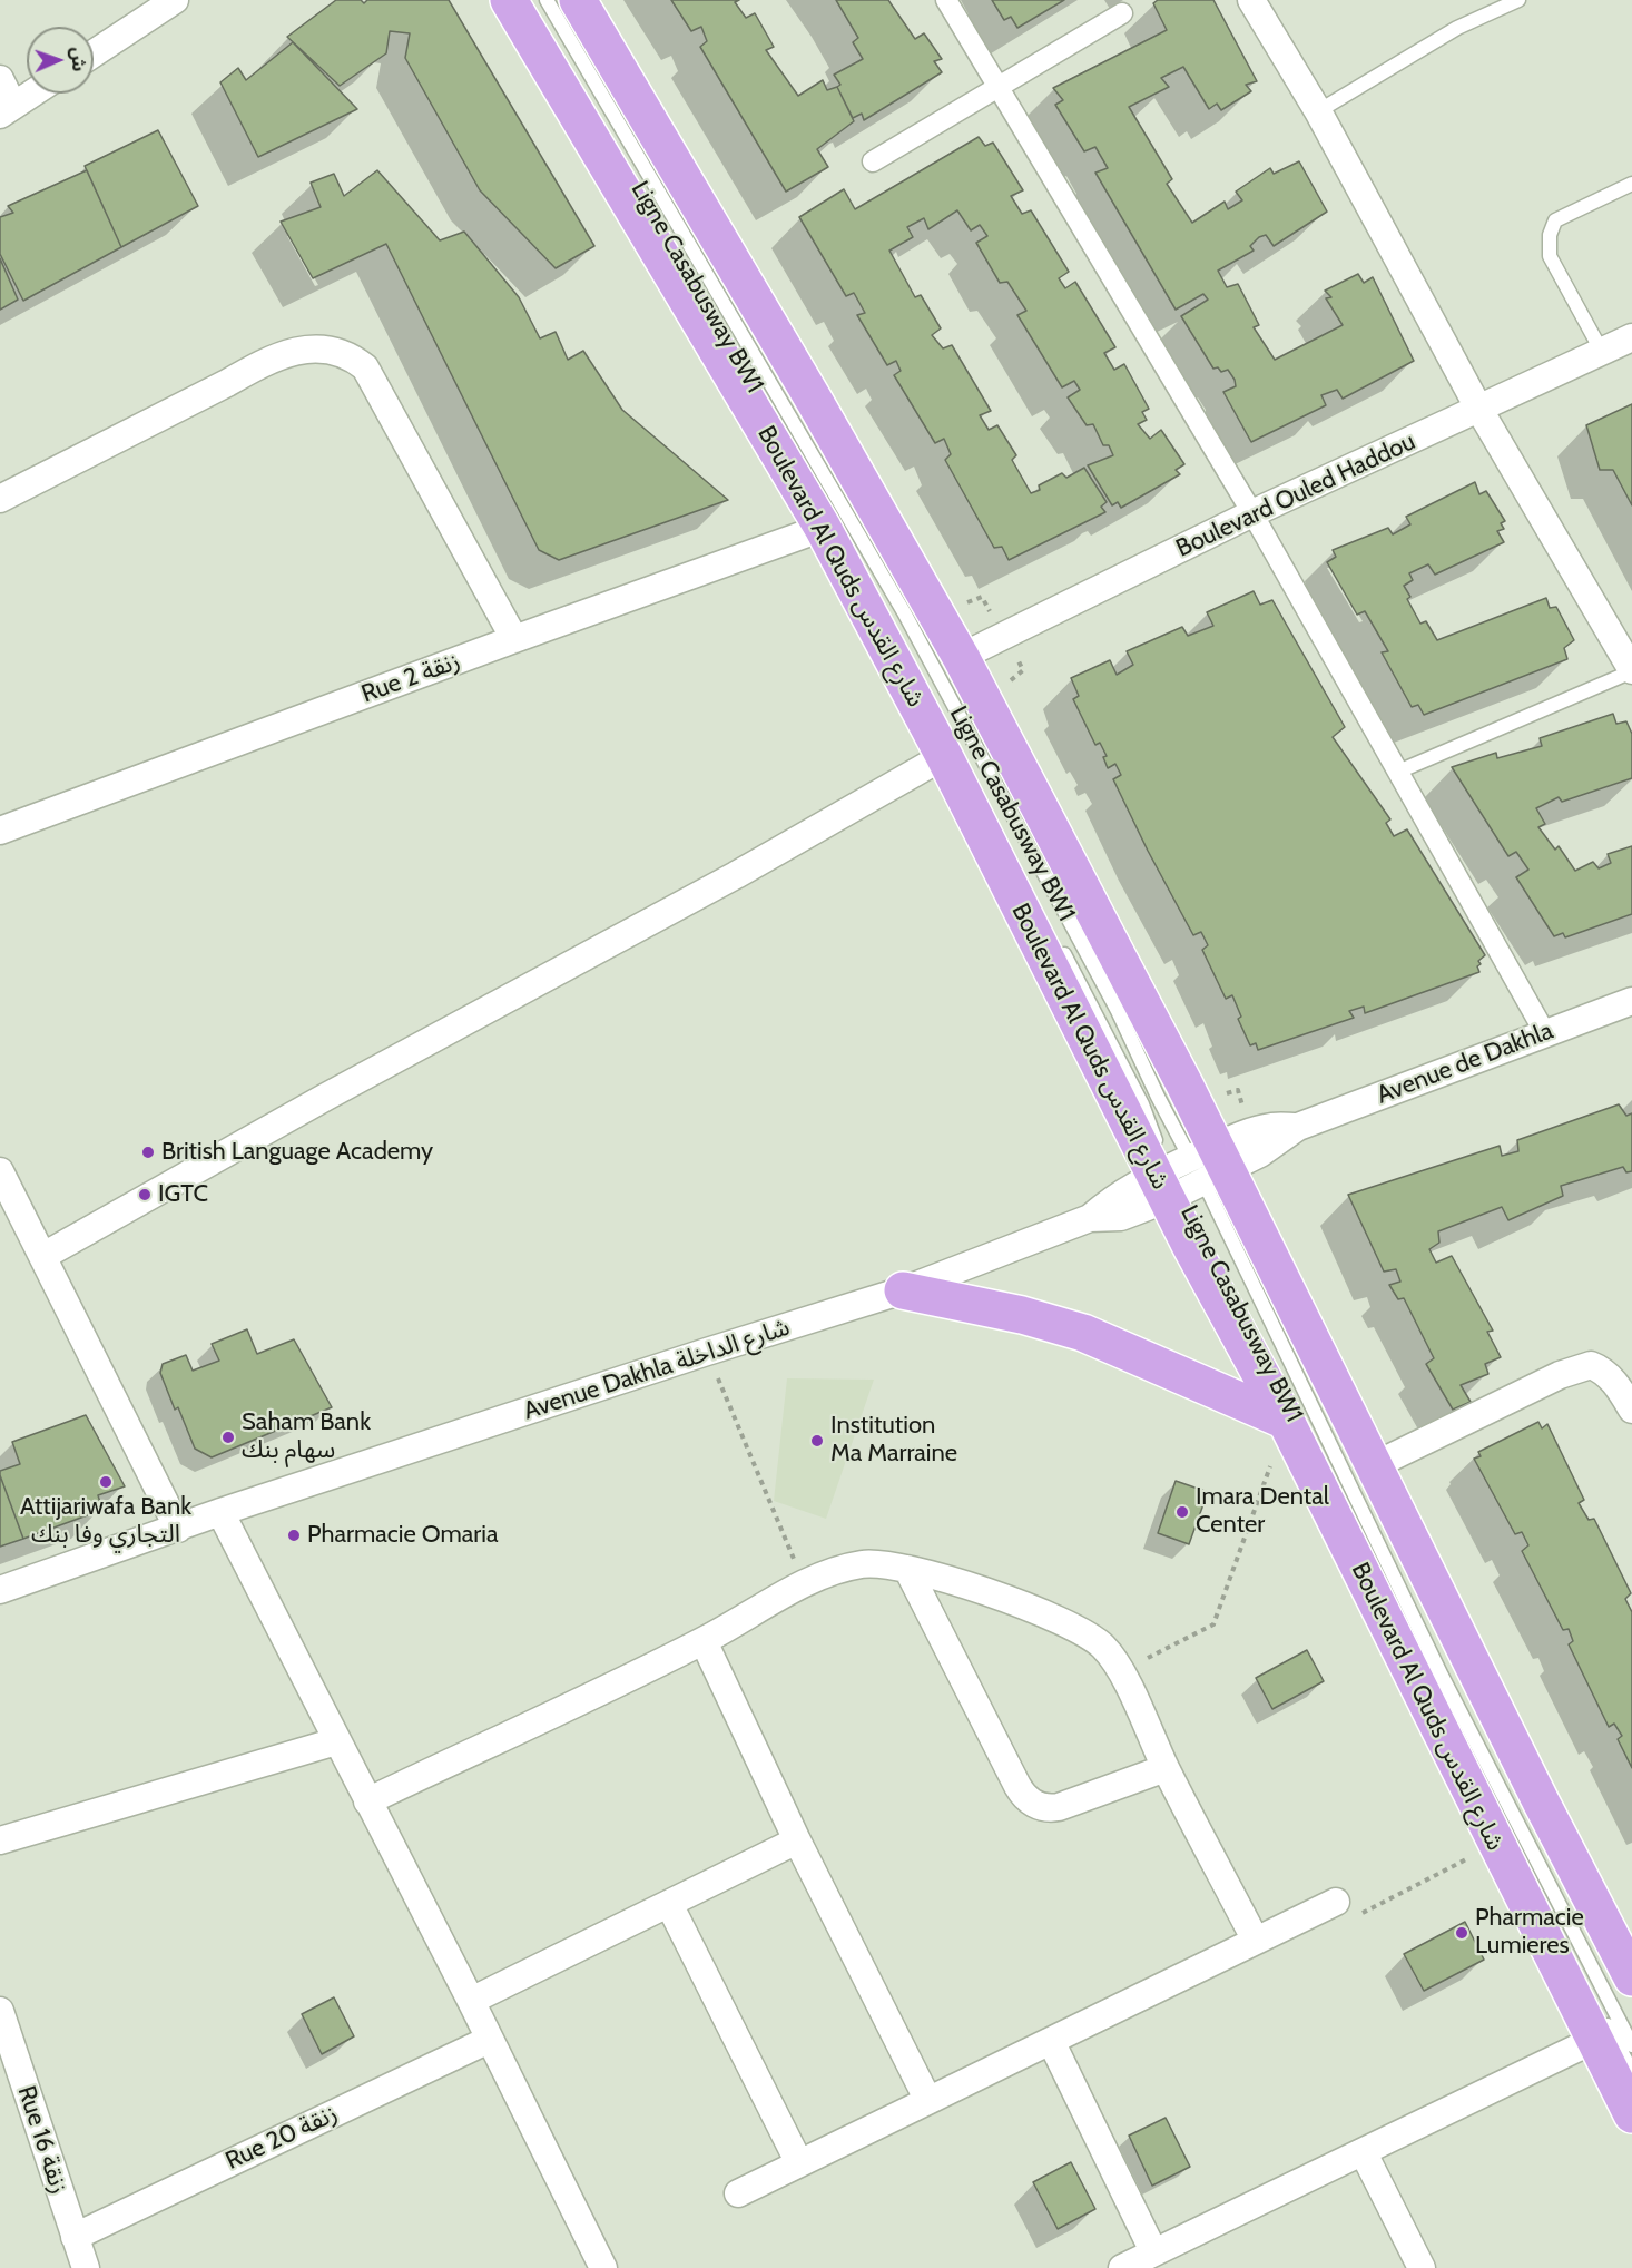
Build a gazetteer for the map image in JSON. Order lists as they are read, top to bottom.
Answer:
{
  "streets": {
    "main road": ["Boulevard Al Quds شارع القدس"],
    "street": [
      "Boulevard Ouled Haddou",
      "Rue 2 زنقة",
      "Avenue de Dakhla",
      "Avenue Dakhla شارع الداخلة",
      "Rue 20 زنقة",
      "Rue 16 زنقة"
    ],
    "lane": ["Ligne Casabusway BW1"]
  },
  "crossings": [
    ["Ligne Casabusway BW1", "Boulevard Al Quds شارع القدس"],
    ["Ligne Casabusway BW1", "Avenue de Dakhla"],
    ["Ligne Casabusway BW1", "Avenue Dakhla شارع الداخلة"],
    ["Boulevard Ouled Haddou", "Boulevard Al Quds شارع القدس"],
    ["Boulevard Al Quds شارع القدس", "Rue 2 زنقة"],
    ["Boulevard Al Quds شارع القدس", "Avenue de Dakhla"],
    ["Boulevard Al Quds شارع القدس", "Avenue Dakhla شارع الداخلة"],
    ["Avenue de Dakhla", "Avenue Dakhla شارع الداخلة"],
    ["Rue 20 زنقة", "Rue 16 زنقة"]
  ],
  "places": [
    "British Language Academy",
    "IGTC",
    "Saham Bank سهام بنك",
    "Institution Ma Marraine",
    "Attijariwafa Bank التجاري وفا بنك",
    "Imara Dental Center",
    "Pharmacie Omaria",
    "Pharmacie Lumieres"
  ],
  "north": "right"
}
